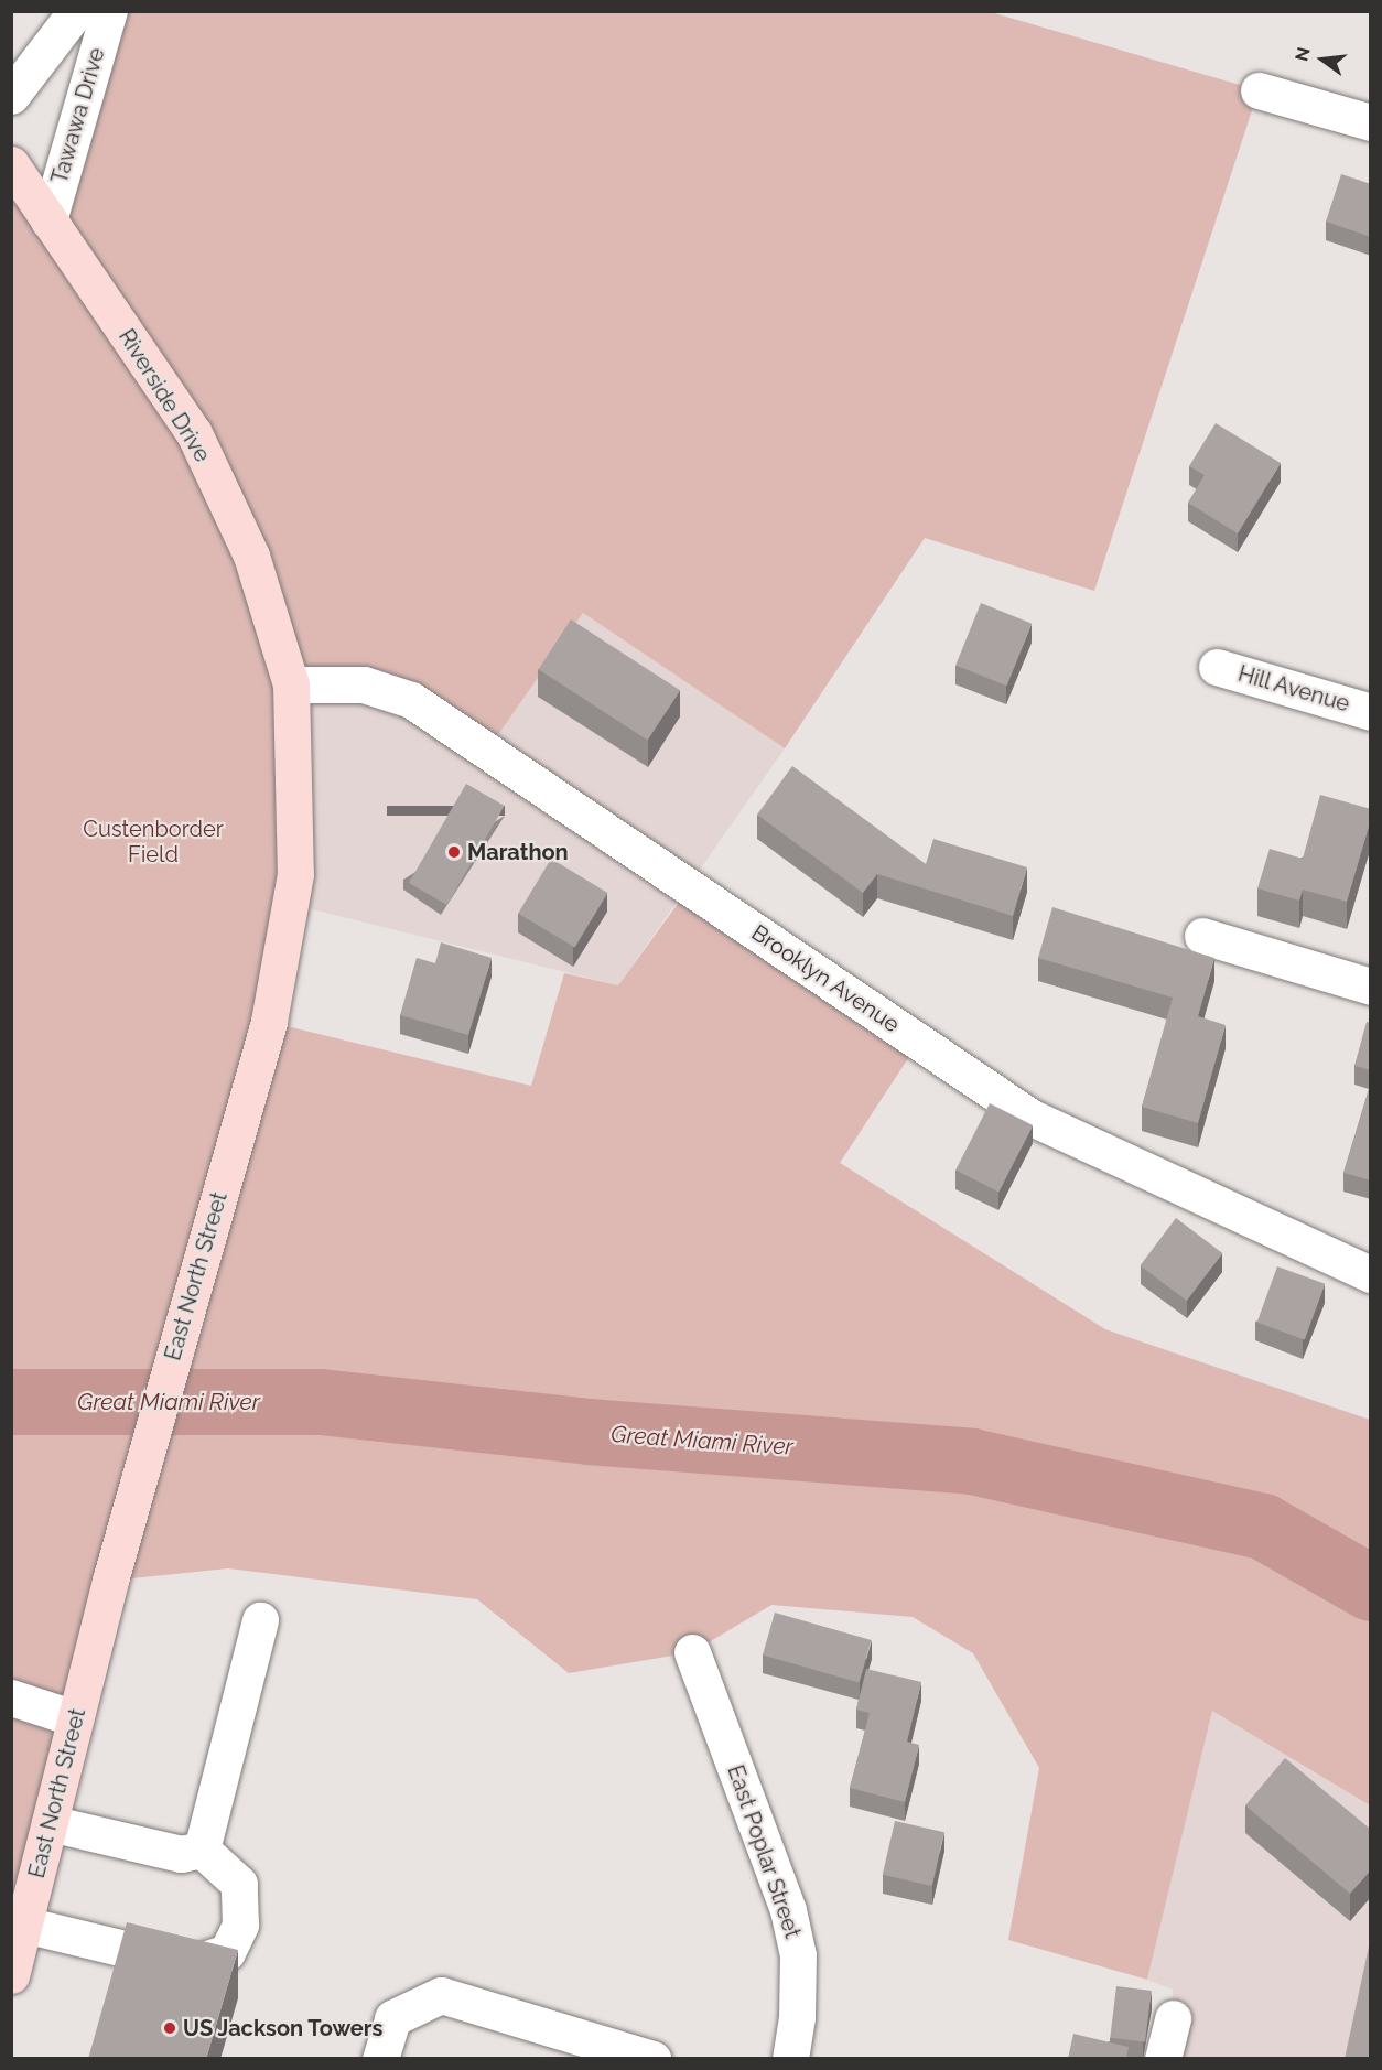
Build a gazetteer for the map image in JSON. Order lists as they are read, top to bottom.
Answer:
{
  "streets": {
    "main road": ["Riverside Drive", "East North Street"],
    "street": [
      "Tawawa Drive",
      "Hill Avenue",
      "Brooklyn Avenue",
      "East Poplar Street"
    ]
  },
  "crossings": [
    ["Tawawa Drive", "Riverside Drive"],
    ["Riverside Drive", "Brooklyn Avenue"],
    ["Riverside Drive", "East North Street"],
    ["Brooklyn Avenue", "East North Street"]
  ],
  "water": ["Great Miami River"],
  "parks": ["Custenborder Field"],
  "places": ["Marathon", "US Jackson Towers"],
  "north": "left"
}
